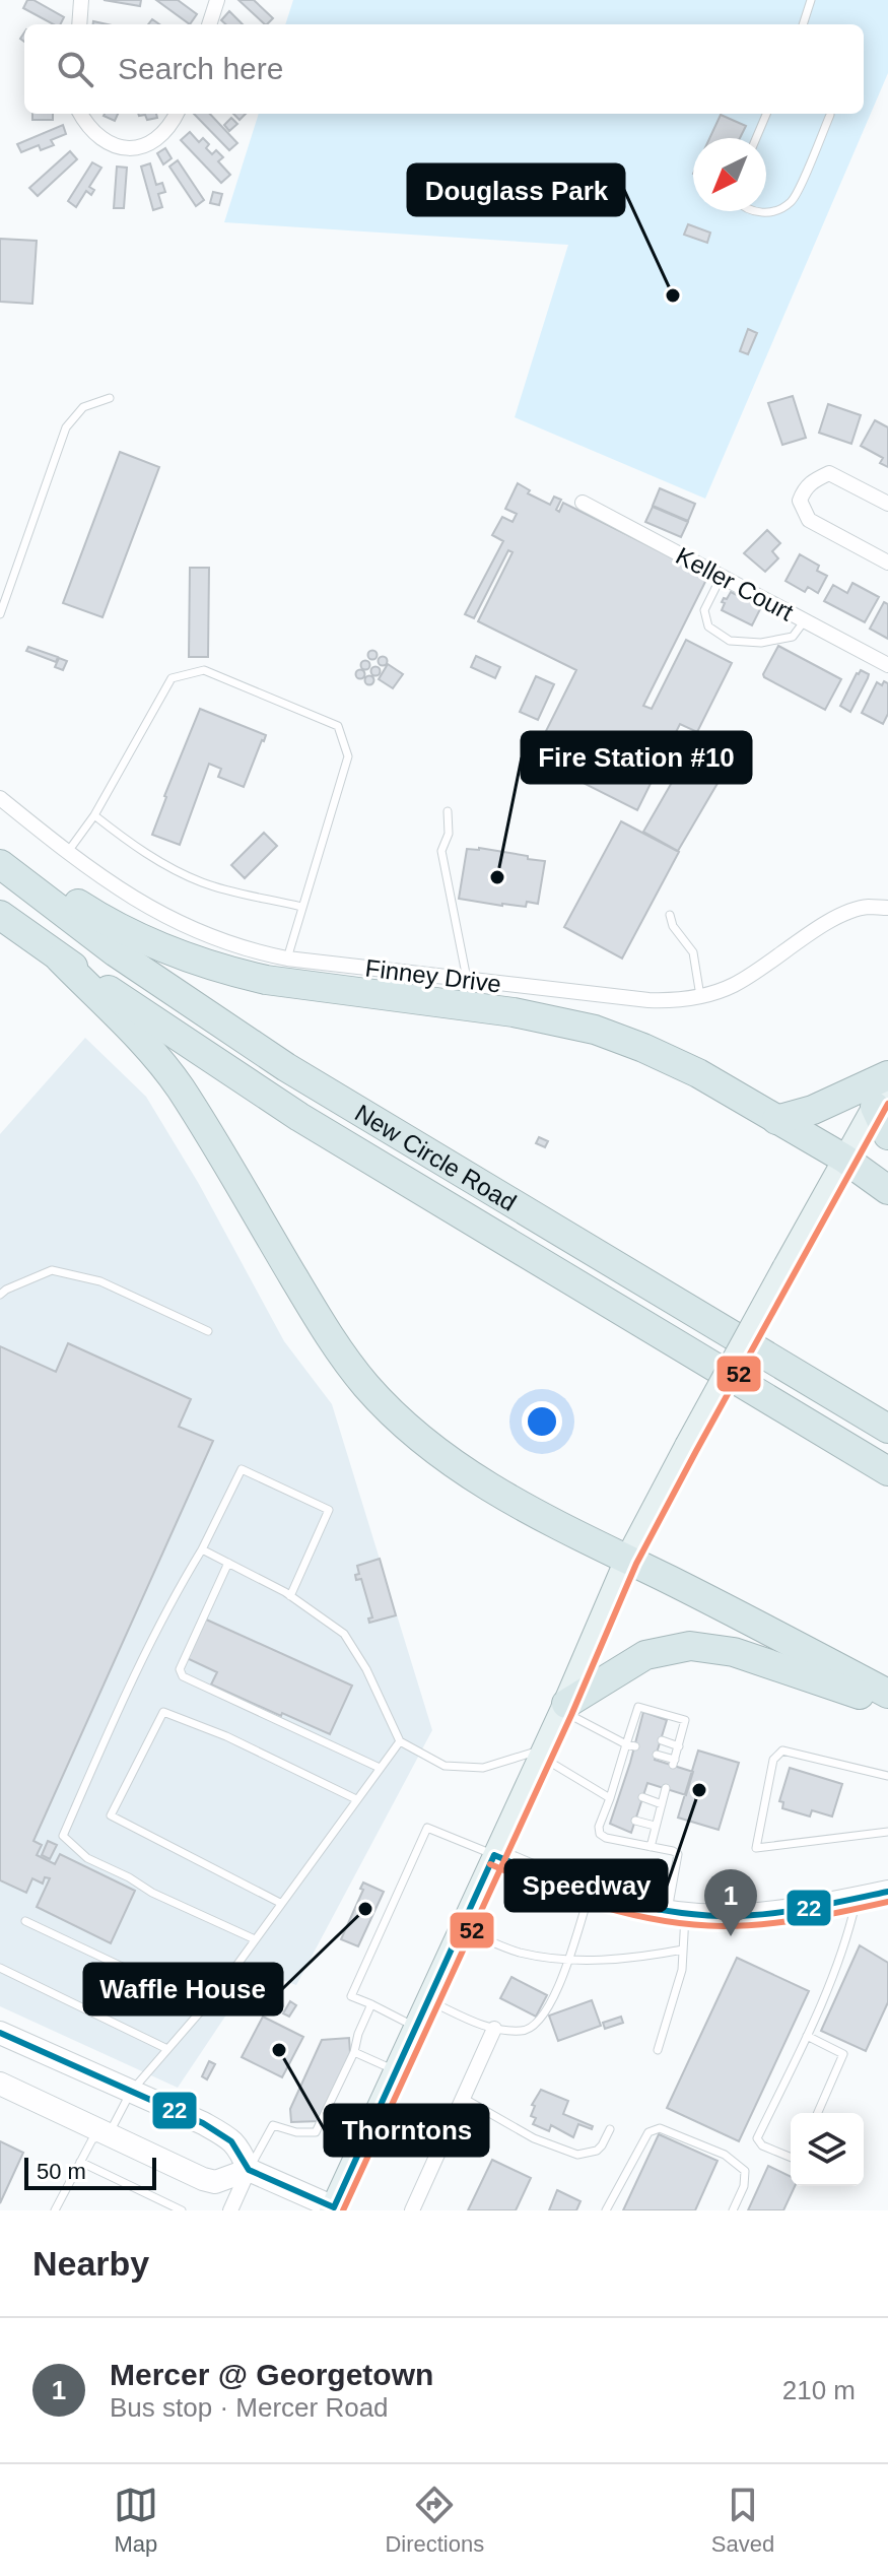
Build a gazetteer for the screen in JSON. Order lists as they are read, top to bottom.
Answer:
{
  "streets": {
    "highway": ["New Circle Road"],
    "street": ["Keller Court", "Finney Drive"]
  },
  "places": [
    "Douglass Park",
    "Fire Station #10",
    "Speedway",
    "Waffle House",
    "Thorntons"
  ],
  "lines": ["transit line 52", "transit line 22"],
  "scale_bar": "50 m",
  "north": "bottom left",
  "page": {
    "search": "Search here",
    "pins": "1",
    "scale": "50 m",
    "heading": "Nearby",
    "list": [
      {
        "mark": "1",
        "name": "Mercer @ Georgetown",
        "note": "Bus stop · Mercer Road",
        "value": "210 m"
      }
    ],
    "nav": ["Map", "Directions", "Saved"]
  }
}
